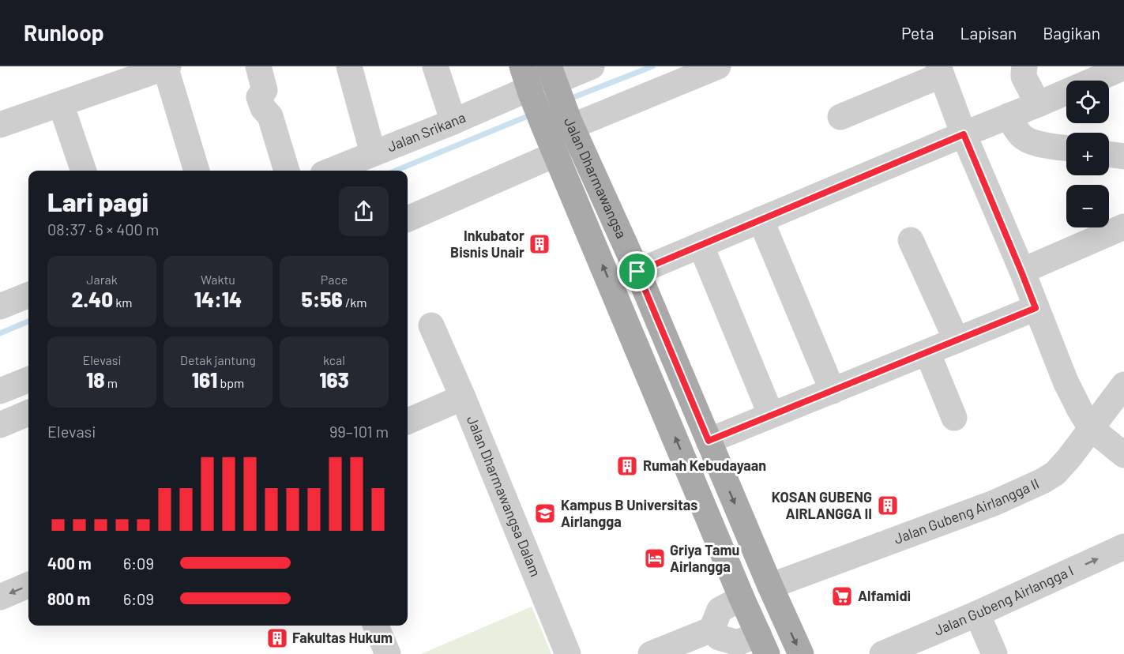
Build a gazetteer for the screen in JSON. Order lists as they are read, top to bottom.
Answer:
{
  "streets": {
    "main road": ["Jalan Dharmawangsa"],
    "street": [
      "Jalan Srikana",
      "Jalan Dharmawangsa Dalam",
      "Jalan Gubeng Airlangga II",
      "Jalan Gubeng Airlangga I"
    ]
  },
  "crossings": [
    ["Jalan Srikana", "Jalan Dharmawangsa"],
    ["Jalan Dharmawangsa", "Jalan Gubeng Airlangga II"]
  ],
  "one_way": ["Jalan Gubeng Airlangga I"],
  "places": {
    "building": [
      "Inkubator Bisnis Unair",
      "Rumah Kebudayaan",
      "KOSAN GUBENG AIRLANGGA II",
      "Fakultas Hukum"
    ],
    "school or university": ["Kampus B Universitas Airlangga"],
    "hotel": ["Griya Tamu Airlangga"],
    "supermarket": ["Alfamidi"]
  },
  "page": {
    "header": "Runloop",
    "nav": ["Peta", "Lapisan", "Bagikan"],
    "map_buttons": ["+", "−"],
    "heading": ["Lari pagi", "08:37 · 6 × 400 m"],
    "stats": [
      ["Jarak", "2.40 km"],
      ["Waktu", "14:14"],
      ["Pace", "5:56 /km"],
      ["Elevasi", "18 m"],
      ["Detak jantung", "161 bpm"],
      ["kcal", "163"]
    ],
    "chart": ["Elevasi", "99–101 m"],
    "list": [
      {
        "name": "400 m",
        "note": "6:09"
      },
      {
        "name": "800 m",
        "note": "6:09"
      }
    ]
  }
}
